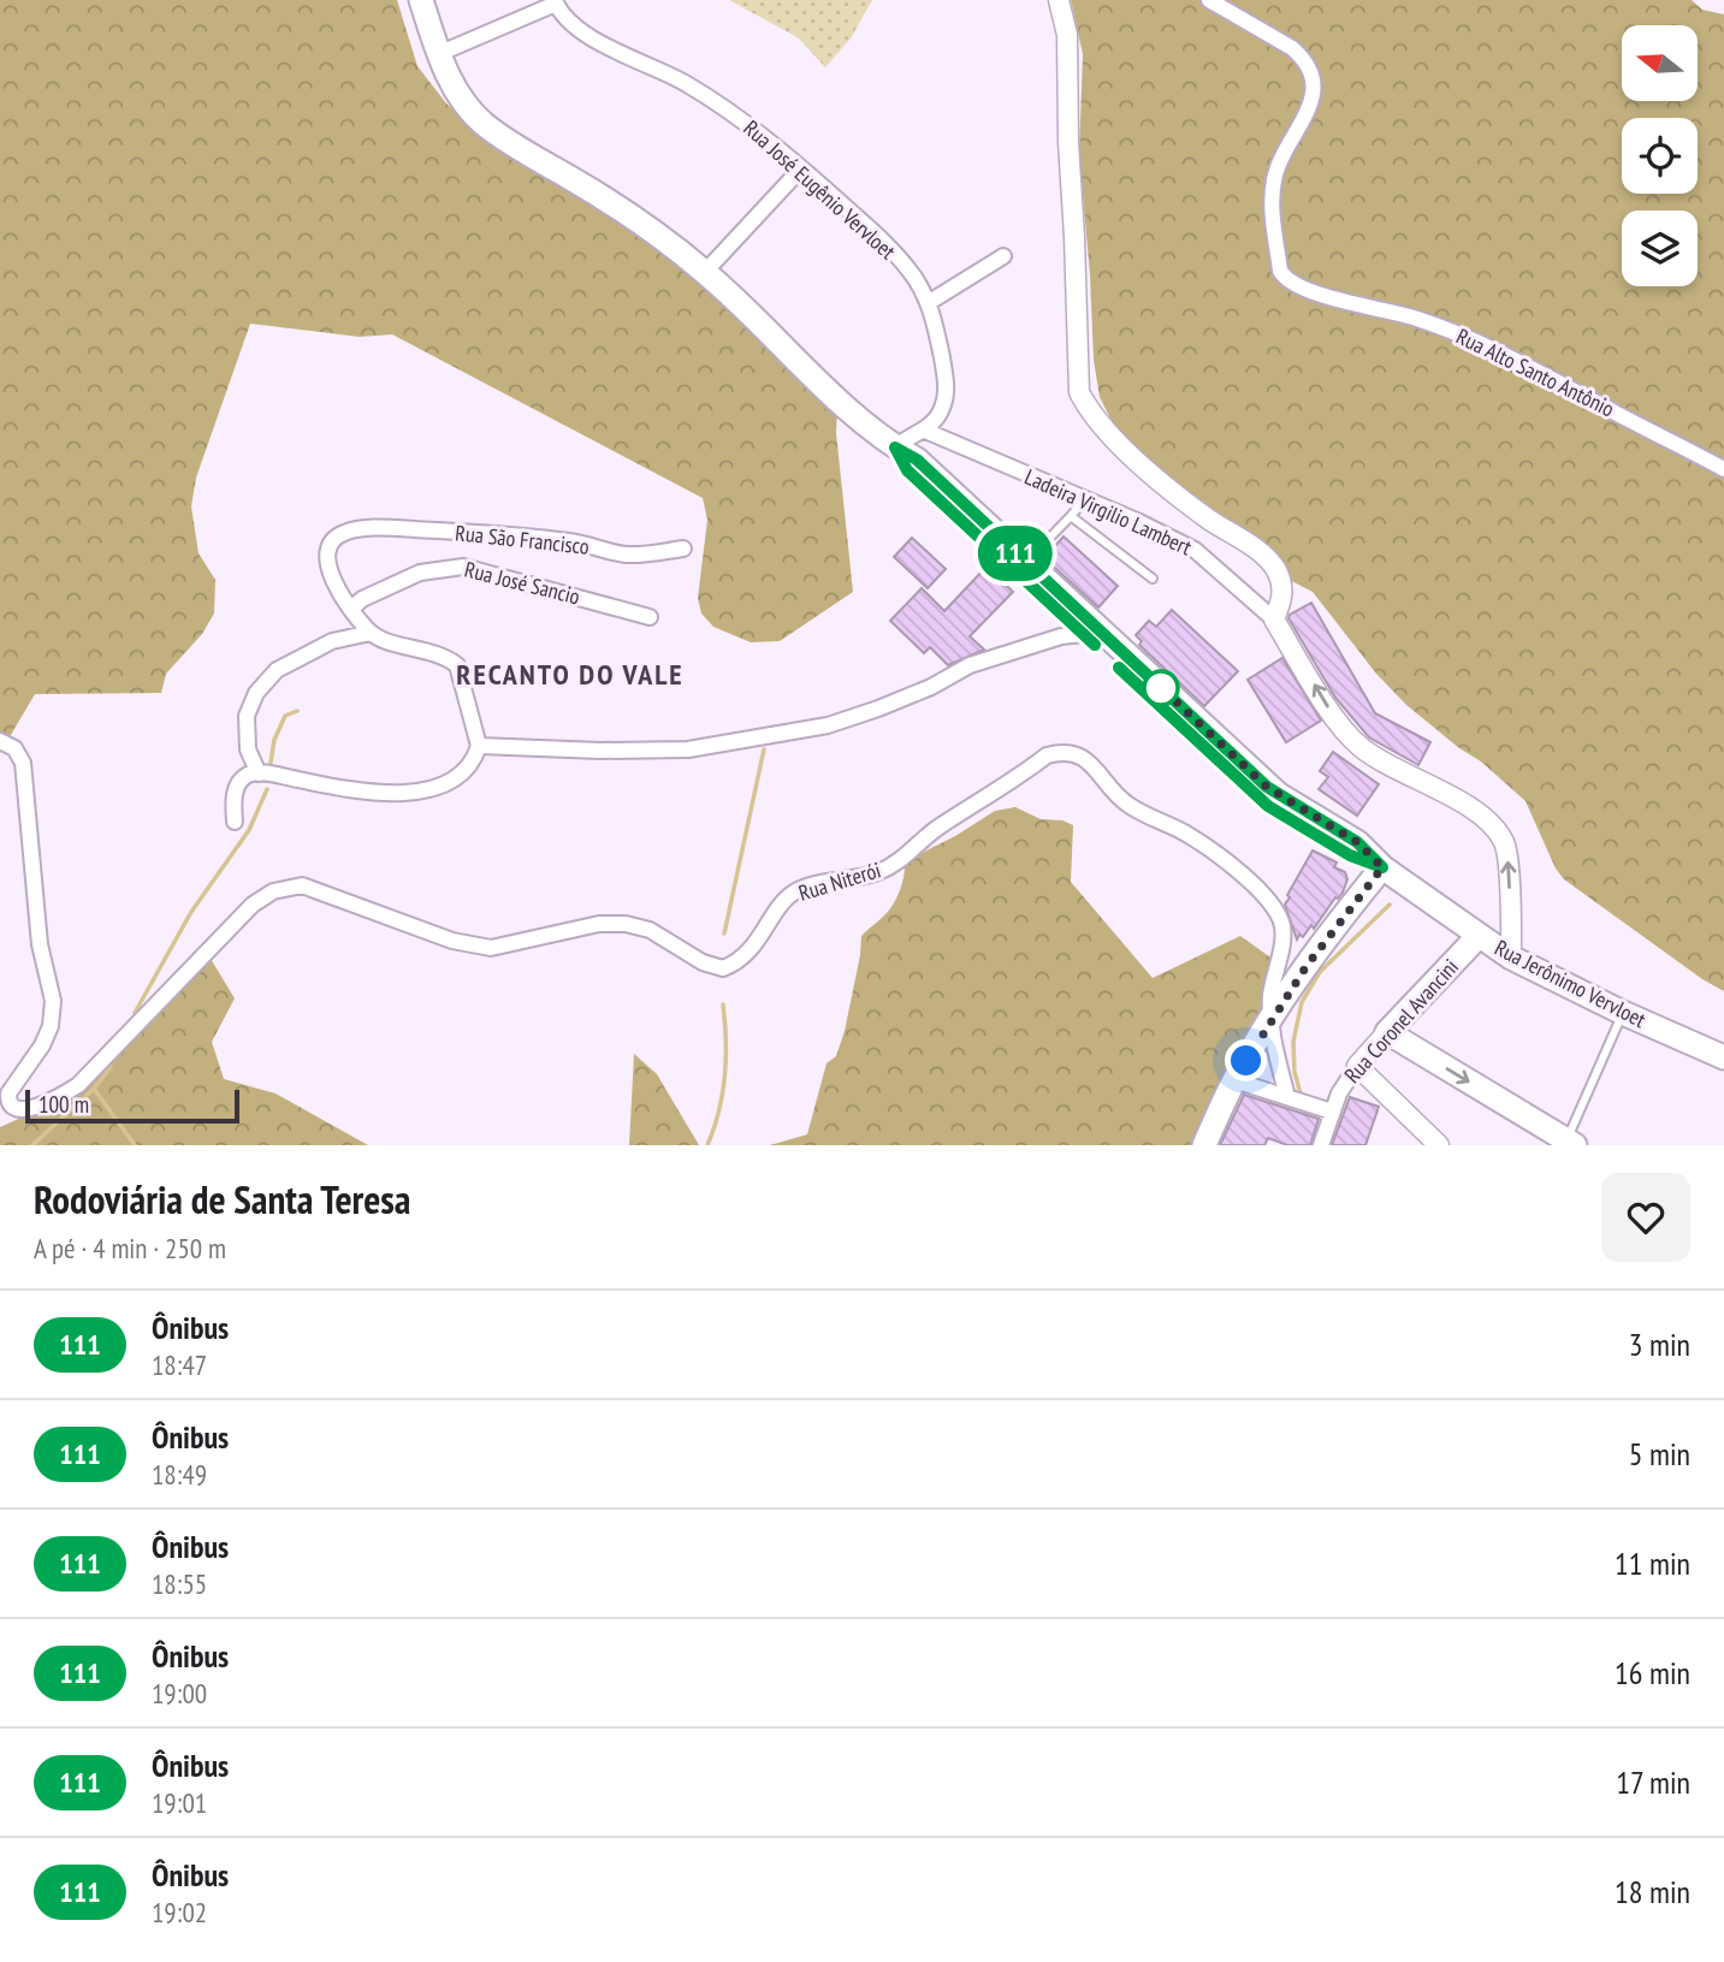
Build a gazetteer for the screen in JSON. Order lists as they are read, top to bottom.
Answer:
{
  "streets": {
    "main road": ["Rua Jerônimo Vervloet", "Rua Coronel Avancini"],
    "street": [
      "Rua José Eugênio Vervloet",
      "Rua Alto Santo Antônio",
      "Ladeira Virgilio Lambert",
      "Rua São Francisco",
      "Rua José Sancio",
      "Rua Niterói"
    ]
  },
  "crossings": [
    ["Rua José Eugênio Vervloet", "Ladeira Virgilio Lambert"],
    ["Rua São Francisco", "Rua José Sancio"],
    ["Rua Jerônimo Vervloet", "Rua Coronel Avancini"]
  ],
  "districts": ["RECANTO DO VALE"],
  "lines": ["bus line 111"],
  "scale_bar": "100 m",
  "north": "left",
  "page": {
    "on_map": "111",
    "scale": "100 m",
    "heading": ["Rodoviária de Santa Teresa", "A pé · 4 min · 250 m"],
    "list": [
      {
        "mark": "111",
        "name": "Ônibus",
        "note": "18:47",
        "value": "3 min"
      },
      {
        "mark": "111",
        "name": "Ônibus",
        "note": "18:49",
        "value": "5 min"
      },
      {
        "mark": "111",
        "name": "Ônibus",
        "note": "18:55",
        "value": "11 min"
      },
      {
        "mark": "111",
        "name": "Ônibus",
        "note": "19:00",
        "value": "16 min"
      },
      {
        "mark": "111",
        "name": "Ônibus",
        "note": "19:01",
        "value": "17 min"
      },
      {
        "mark": "111",
        "name": "Ônibus",
        "note": "19:02",
        "value": "18 min"
      }
    ]
  }
}
